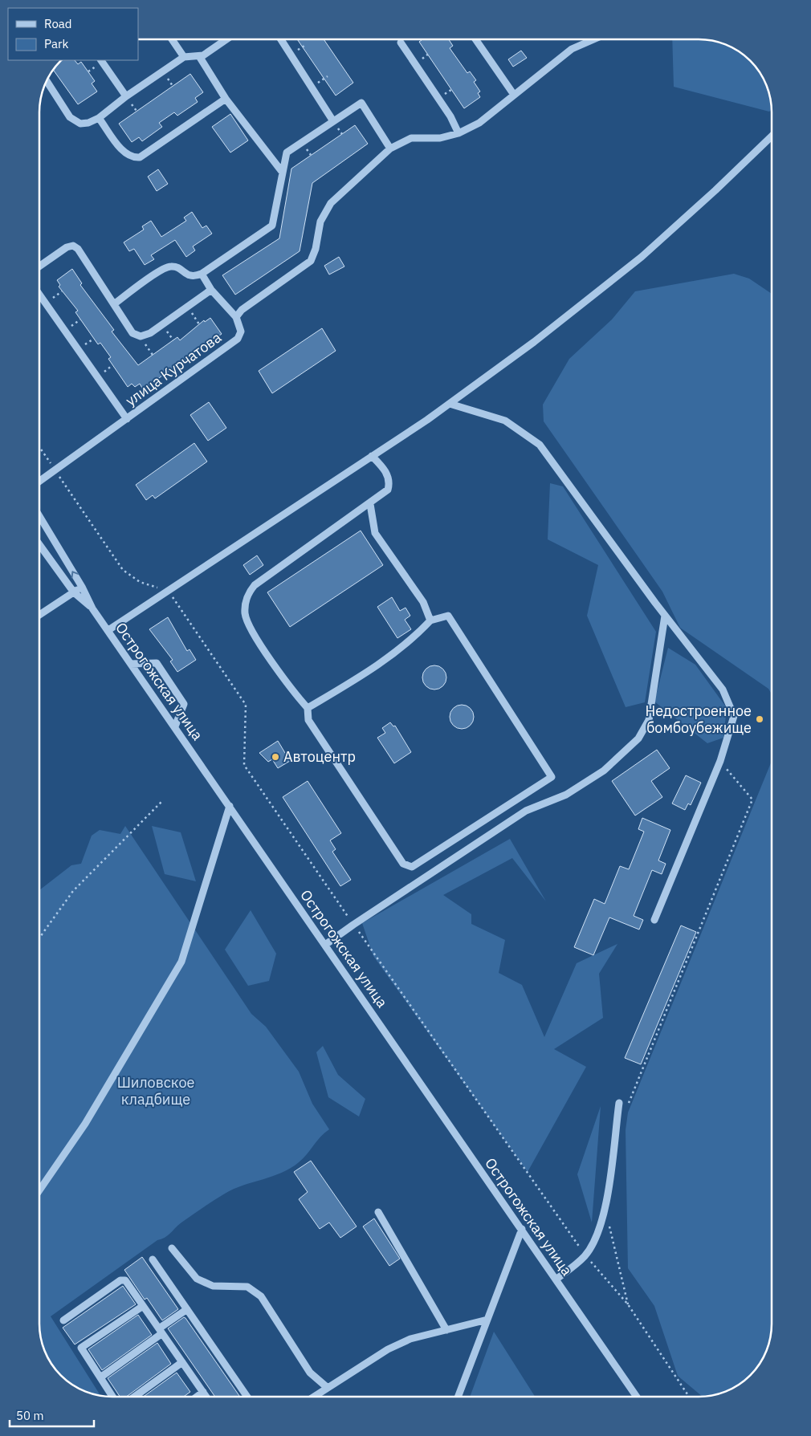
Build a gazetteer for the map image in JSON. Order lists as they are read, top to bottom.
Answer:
{
  "streets": {
    "street": ["улица Курчатова", "Острогожская улица"]
  },
  "parks": ["Шиловское кладбище"],
  "places": ["Недостроенное бомбоубежище", "Автоцентр"],
  "legend": ["Road", "Park"],
  "scale_bar": "50 m"
}
